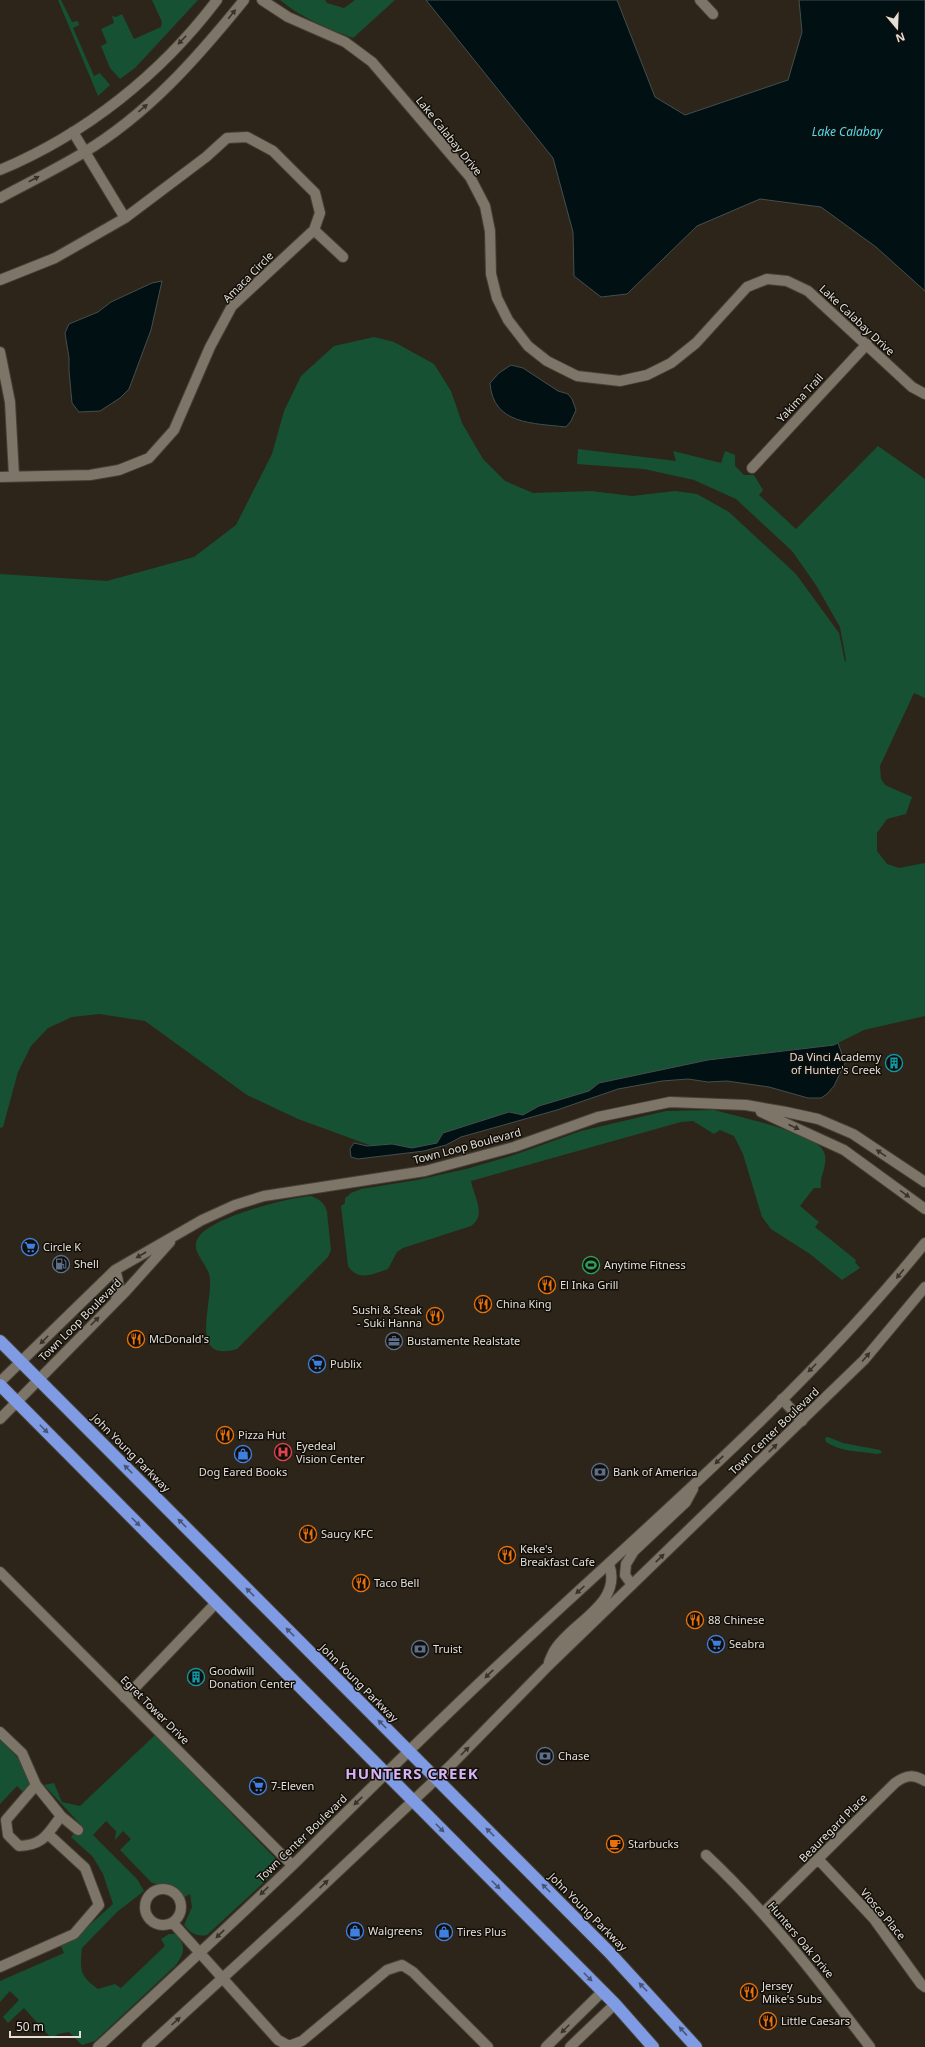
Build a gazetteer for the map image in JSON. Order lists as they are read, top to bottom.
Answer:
{
  "streets": {
    "highway": ["John Young Parkway"],
    "street": [
      "Lake Calabay Drive",
      "Amaca Circle",
      "Yakima Trail",
      "Town Loop Boulevard",
      "Town Center Boulevard",
      "Egret Tower Drive",
      "Beauregard Place",
      "Viosca Place",
      "Hunters Oak Drive"
    ]
  },
  "crossings": [
    ["Lake Calabay Drive", "Yakima Trail"],
    ["Town Loop Boulevard", "John Young Parkway"],
    ["Town Center Boulevard", "John Young Parkway"],
    ["Town Center Boulevard", "Egret Tower Drive"],
    ["Beauregard Place", "Viosca Place"],
    ["Beauregard Place", "Hunters Oak Drive"]
  ],
  "districts": ["HUNTERS CREEK"],
  "water": ["Lake Calabay"],
  "places": {
    "building": ["Da Vinci Academy of Hunter's Creek", "Goodwill Donation Center"],
    "supermarket": [
      "Circle K",
      "Publix",
      "Seabra",
      "7-Eleven"
    ],
    "fuel station": ["Shell"],
    "sports": ["Anytime Fitness"],
    "restaurant": [
      "El Inka Grill",
      "China King",
      "Sushi & Steak - Suki Hanna",
      "McDonald's",
      "Pizza Hut",
      "Saucy KFC",
      "Keke's Breakfast Cafe",
      "Taco Bell",
      "88 Chinese",
      "Jersey Mike's Subs",
      "Little Caesars"
    ],
    "office": ["Bustamente Realstate"],
    "hospital": ["Eyedeal Vision Center"],
    "shop": ["Dog Eared Books", "Walgreens", "Tires Plus"],
    "bank": ["Bank of America", "Truist", "Chase"],
    "cafe": ["Starbucks"]
  },
  "scale_bar": "50 m",
  "north": "bottom"
}
